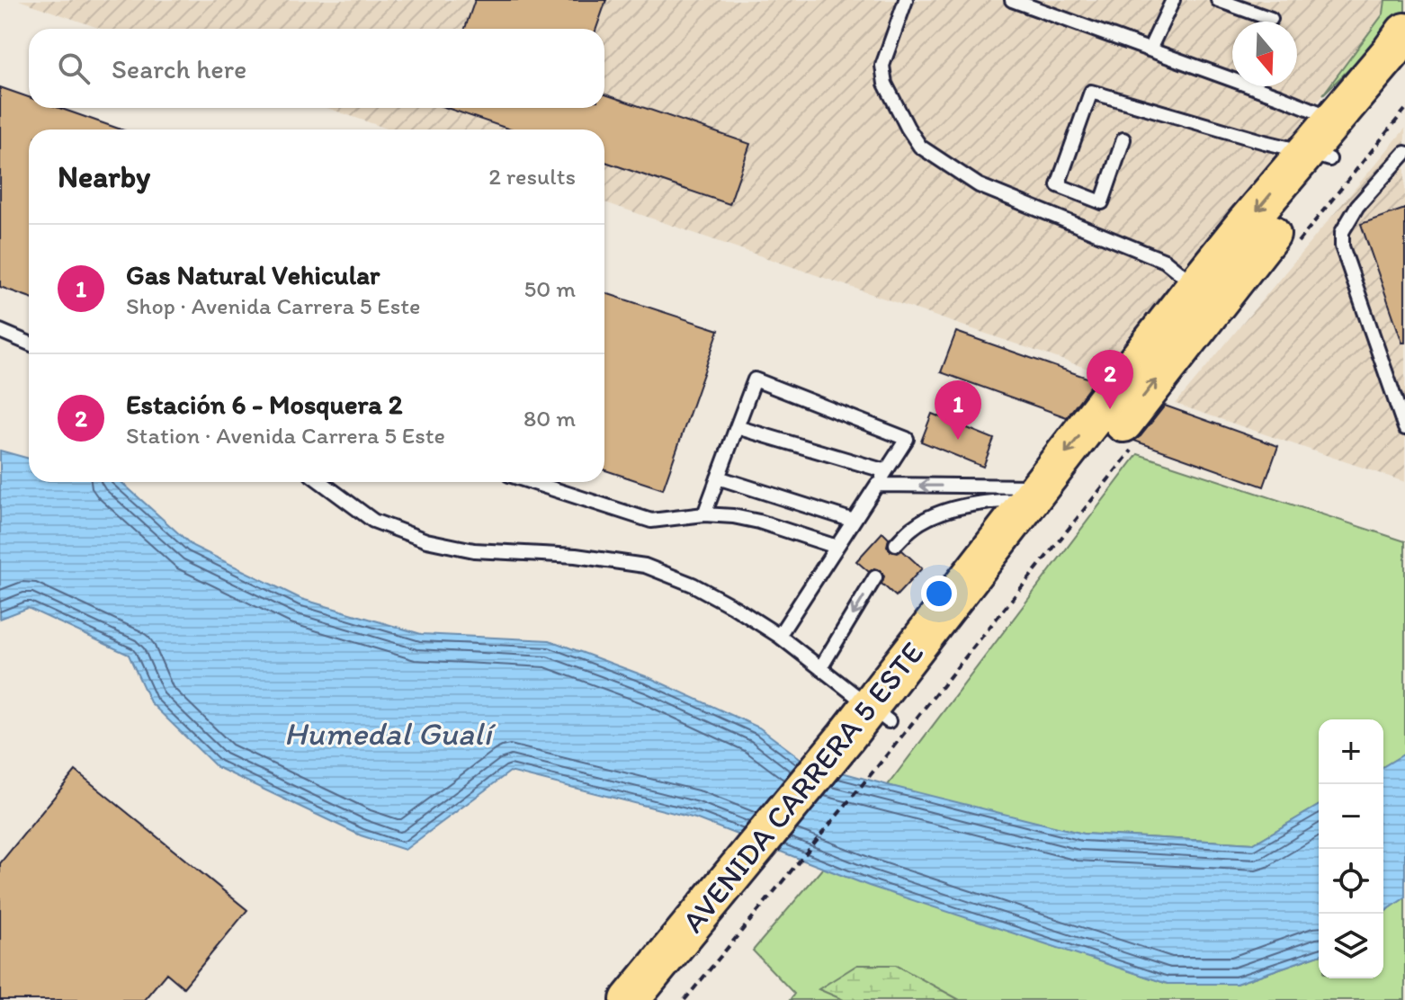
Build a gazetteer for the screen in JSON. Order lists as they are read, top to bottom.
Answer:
{
  "streets": {
    "main road": ["AVENIDA CARRERA 5 ESTE"]
  },
  "water": ["Humedal Gualí"],
  "north": "bottom",
  "page": {
    "search": "Search here",
    "heading": ["Nearby", "2 results"],
    "list": [
      {
        "mark": "1",
        "name": "Gas Natural Vehicular",
        "note": "Shop · Avenida Carrera 5 Este",
        "value": "50 m"
      },
      {
        "mark": "2",
        "name": "Estación 6 - Mosquera 2",
        "note": "Station · Avenida Carrera 5 Este",
        "value": "80 m"
      }
    ],
    "pins": ["2", "1"],
    "map_buttons": ["+", "−"]
  }
}
